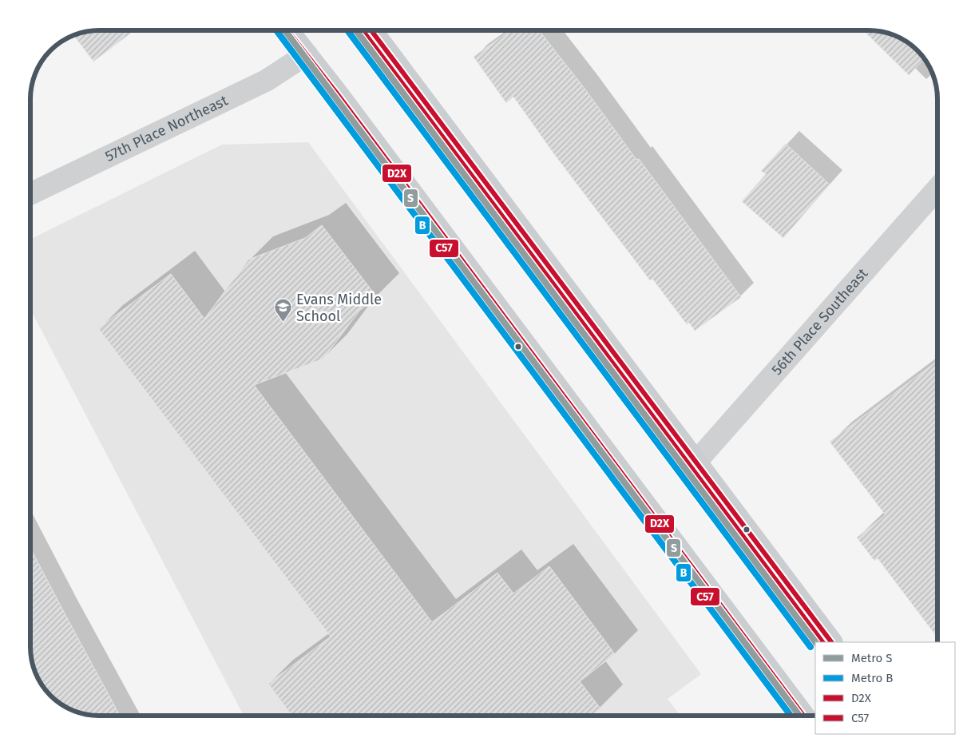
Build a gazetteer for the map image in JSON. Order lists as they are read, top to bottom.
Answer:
{
  "streets": {
    "street": ["57th Place Northeast", "56th Place Southeast"]
  },
  "places": {
    "school or university": ["Evans Middle School"]
  },
  "lines": [
    "metro line S",
    "metro line B",
    "transit line D2X",
    "transit line C57"
  ],
  "legend": [
    "Metro S",
    "Metro B",
    "D2X",
    "C57"
  ]
}
